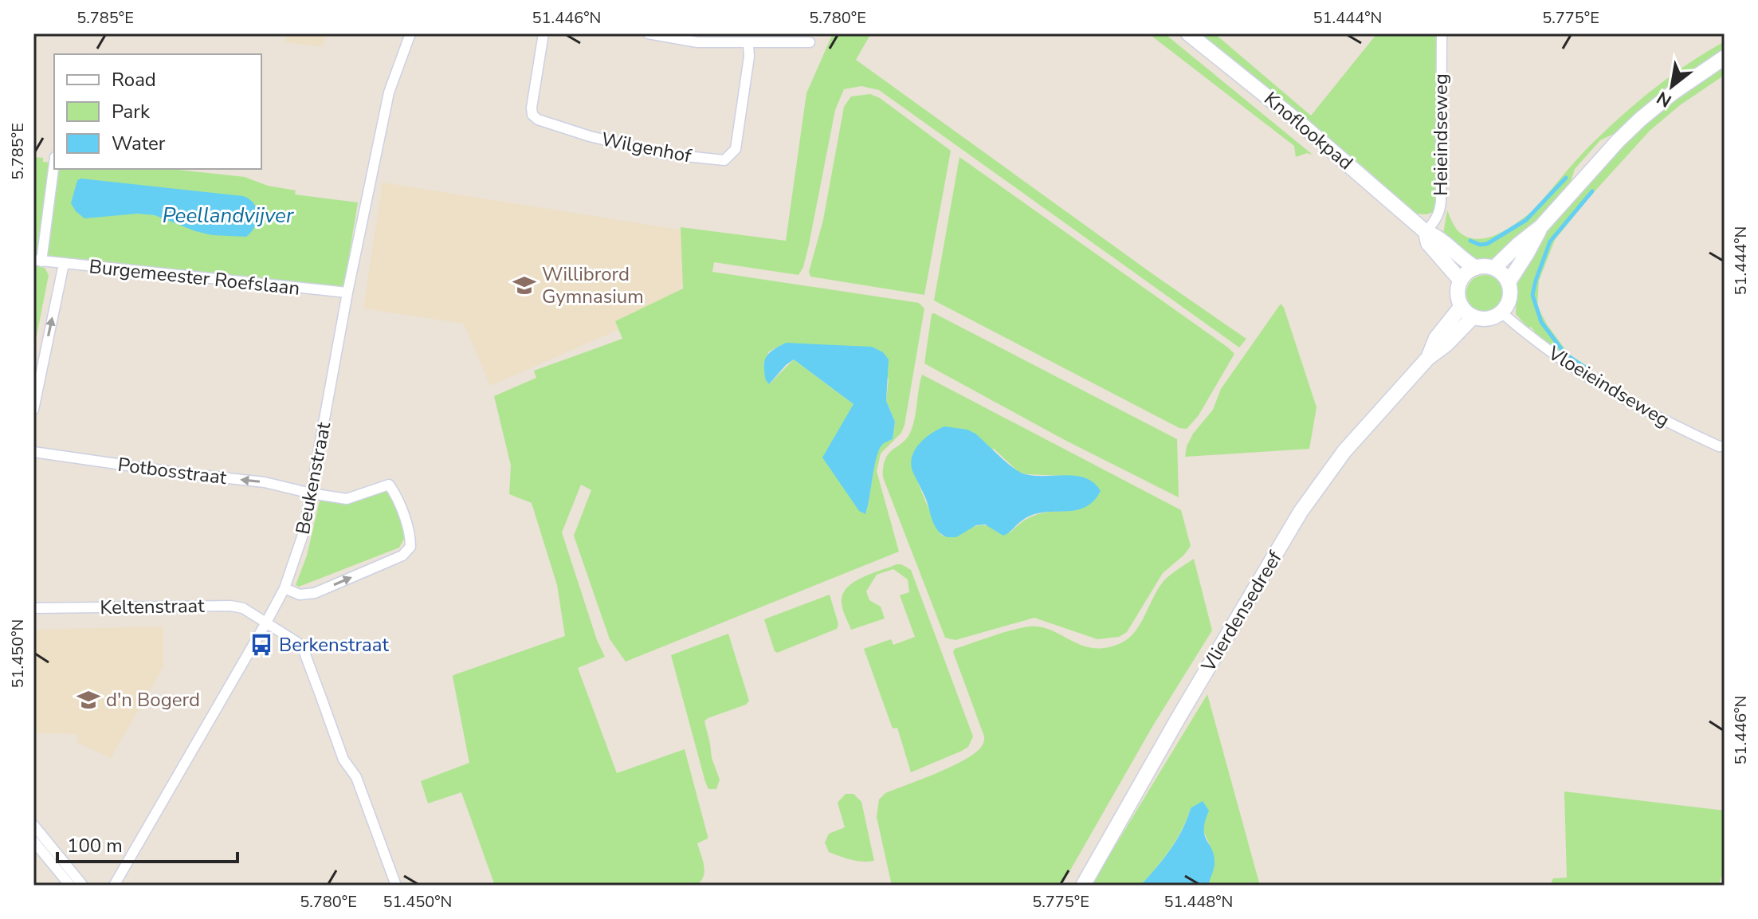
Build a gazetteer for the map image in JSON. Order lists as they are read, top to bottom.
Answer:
{
  "streets": {
    "main road": ["Knoflookpad", "Vlierdensedreef"],
    "street": [
      "Heieindseweg",
      "Wilgenhof",
      "Burgemeester Roefslaan",
      "Vloeieindseweg",
      "Potbosstraat",
      "Beukenstraat",
      "Keltenstraat"
    ]
  },
  "crossings": [
    ["Knoflookpad", "Heieindseweg"],
    ["Knoflookpad", "Vloeieindseweg"],
    ["Knoflookpad", "Vlierdensedreef"],
    ["Burgemeester Roefslaan", "Beukenstraat"],
    ["Vloeieindseweg", "Vlierdensedreef"],
    ["Potbosstraat", "Beukenstraat"],
    ["Beukenstraat", "Keltenstraat"]
  ],
  "water": ["Peellandvijver"],
  "places": {
    "school or university": ["Willibrord Gymnasium", "d'n Bogerd"],
    "bus stop": ["Berkenstraat"]
  },
  "legend": ["Road", "Park", "Water"],
  "scale_bar": "100 m",
  "north": "bottom left",
  "coordinates": [
    "5.785°E",
    "51.446°N",
    "5.780°E",
    "51.444°N",
    "5.775°E",
    "51.450°N",
    "51.448°N"
  ]
}
